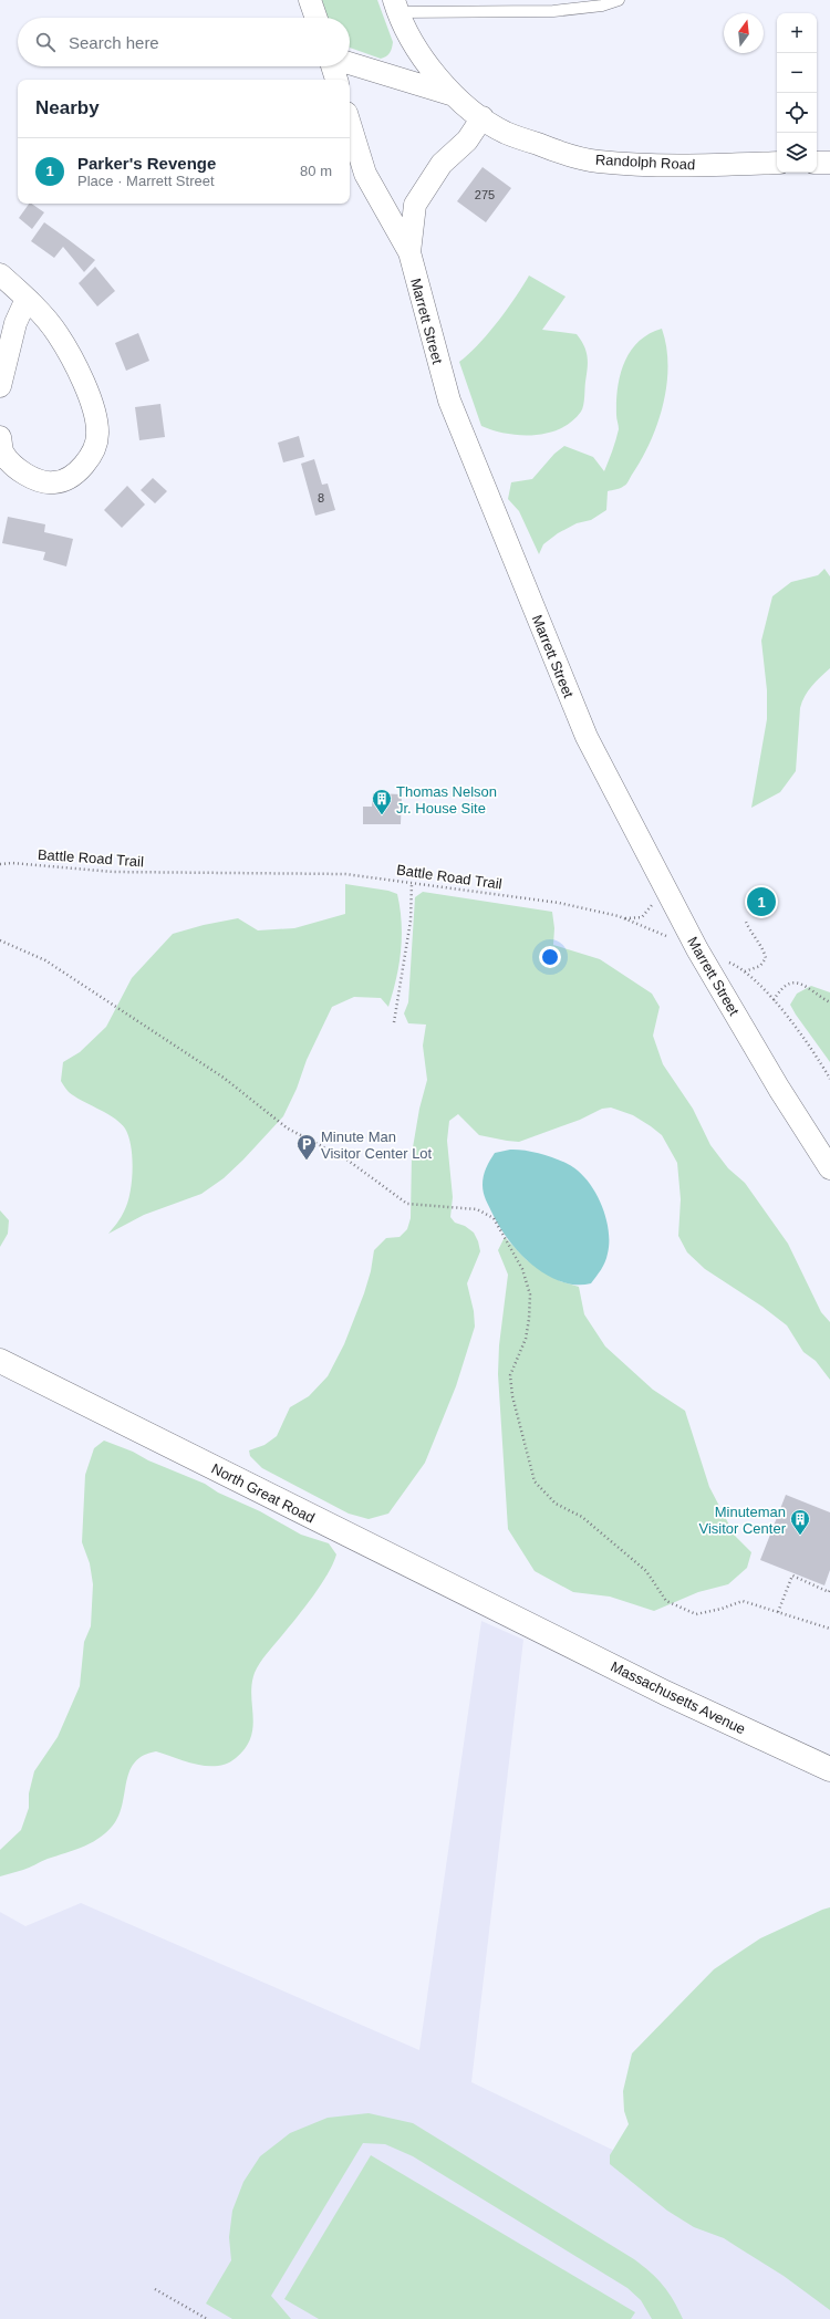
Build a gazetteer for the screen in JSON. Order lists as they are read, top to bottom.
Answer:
{
  "streets": {
    "main road": ["North Great Road", "Massachusetts Avenue"],
    "street": ["Randolph Road", "Marrett Street"],
    "path": ["Battle Road Trail"]
  },
  "crossings": [
    ["Marrett Street", "Battle Road Trail"],
    ["North Great Road", "Massachusetts Avenue"]
  ],
  "places": {
    "building": ["Thomas Nelson Jr. House Site", "Minuteman Visitor Center"],
    "parking": ["Minute Man Visitor Center Lot"]
  },
  "house_numbers": ["275", "8"],
  "north": "top",
  "page": {
    "map_buttons": ["+", "−"],
    "search": "Search here",
    "heading": "Nearby",
    "list": [
      {
        "mark": "1",
        "name": "Parker's Revenge",
        "note": "Place · Marrett Street",
        "value": "80 m"
      }
    ],
    "pins": "1"
  }
}
